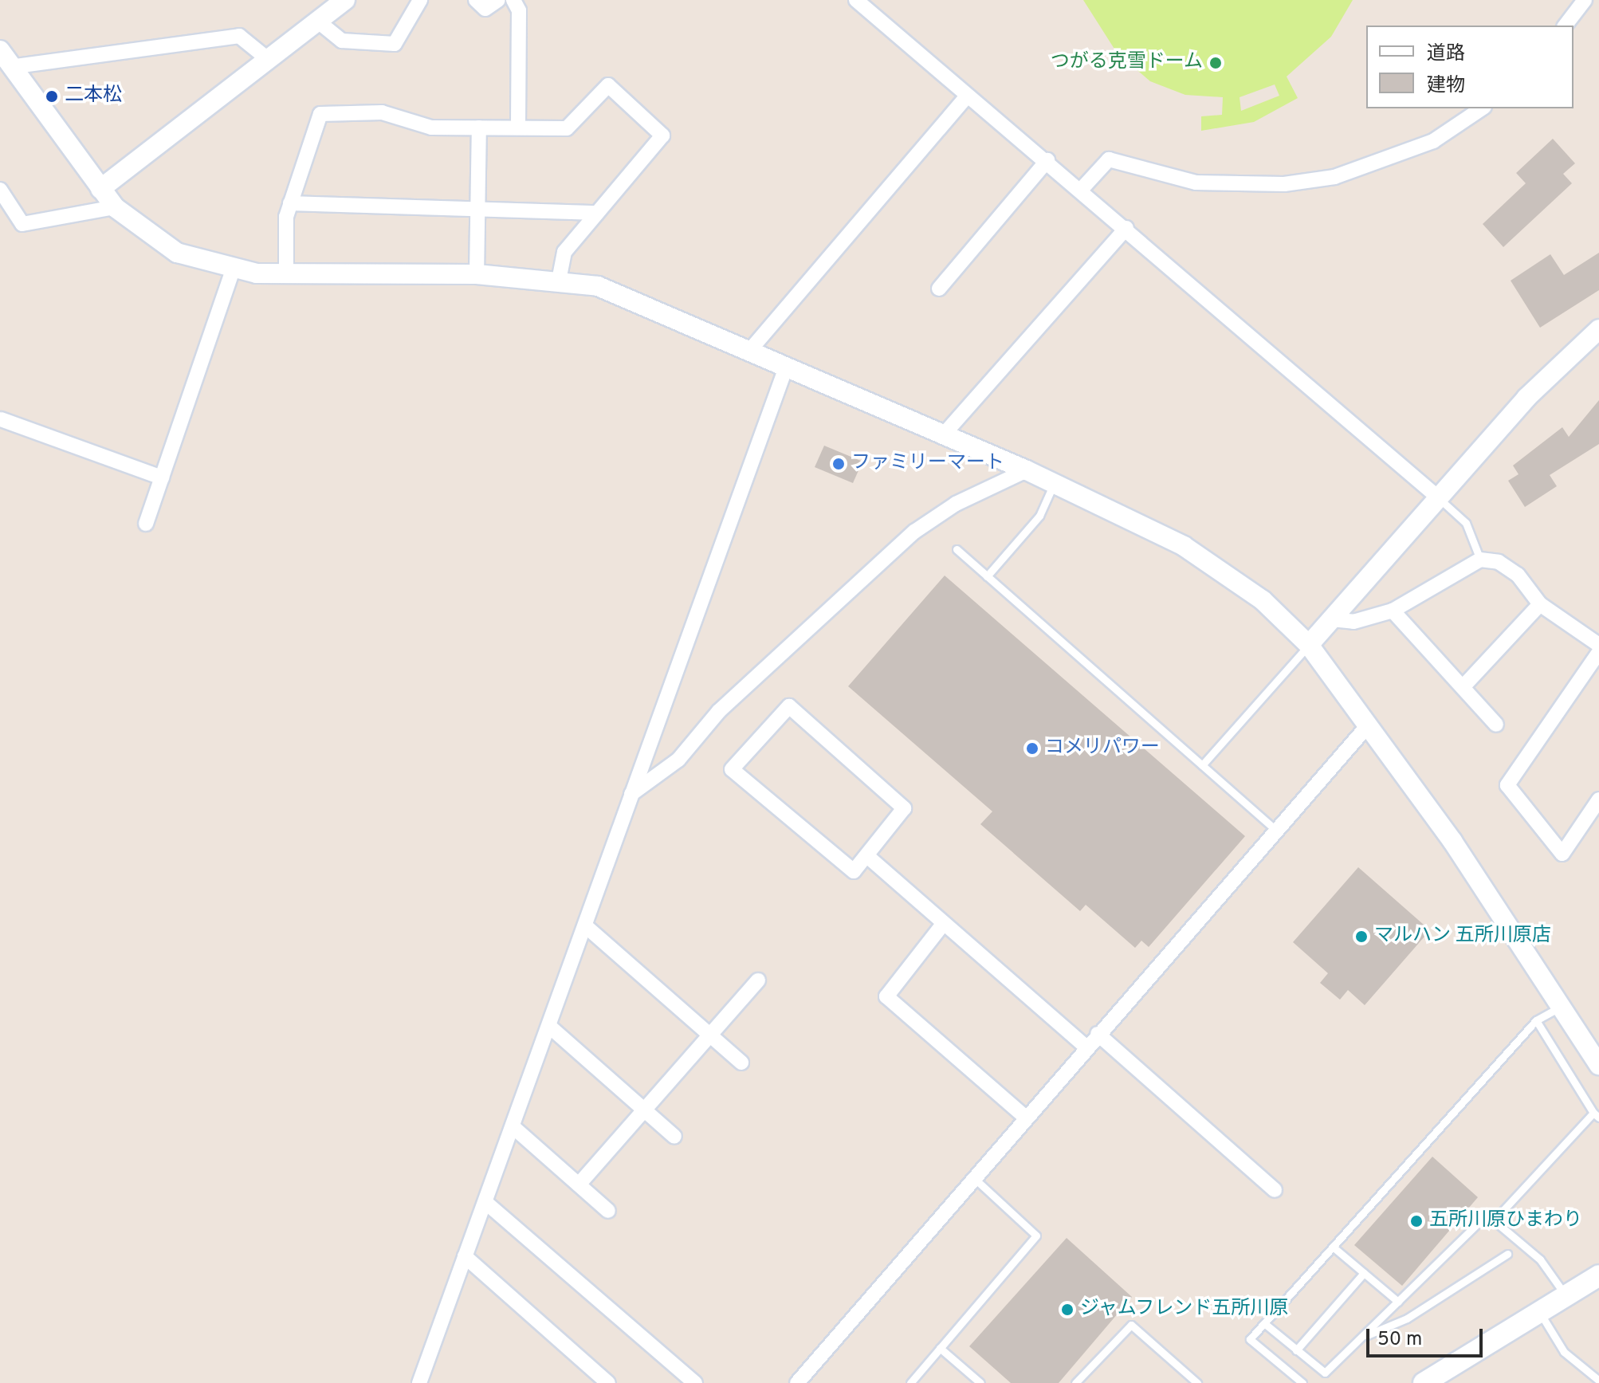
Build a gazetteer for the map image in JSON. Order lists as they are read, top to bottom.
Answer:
{
  "places": [
    "つがる克雪ドーム",
    "二本松",
    "ファミリーマート",
    "コメリパワー",
    "マルハン 五所川原店",
    "五所川原ひまわり",
    "ジャムフレンド五所川原"
  ],
  "legend": ["道路", "建物"],
  "scale_bar": "50 m"
}
